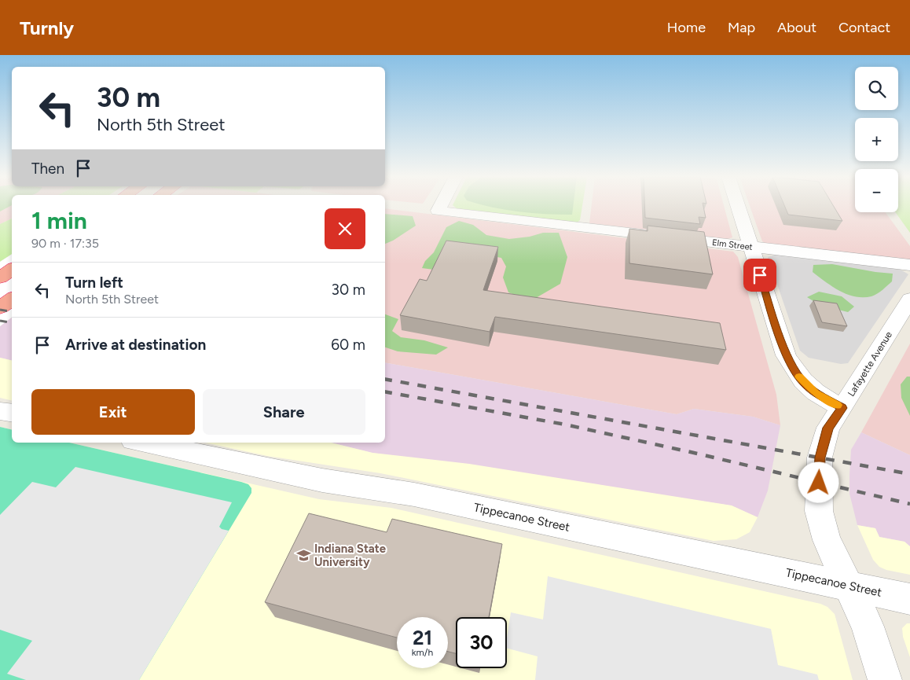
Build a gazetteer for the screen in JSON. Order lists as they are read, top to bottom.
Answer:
{
  "streets": {
    "street": ["Elm Street", "Lafayette Avenue", "Tippecanoe Street"]
  },
  "crossings": [
    ["Lafayette Avenue", "Tippecanoe Street"]
  ],
  "places": {
    "school or university": ["Indiana State University"]
  },
  "page": {
    "header": "Turnly",
    "nav": [
      "Home",
      "Map",
      "About",
      "Contact"
    ],
    "map_buttons": ["+", "−"],
    "turn": ["30 m", "North 5th Street"],
    "then": "Then",
    "heading": ["1 min", "90 m · 17:35"],
    "list": [
      {
        "name": "Turn left",
        "note": "North 5th Street",
        "value": "30 m"
      },
      {
        "name": "Arrive at destination",
        "value": "60 m"
      }
    ],
    "buttons": ["Exit", "Share"],
    "speed": "21 km/h",
    "limit": "30"
  }
}
